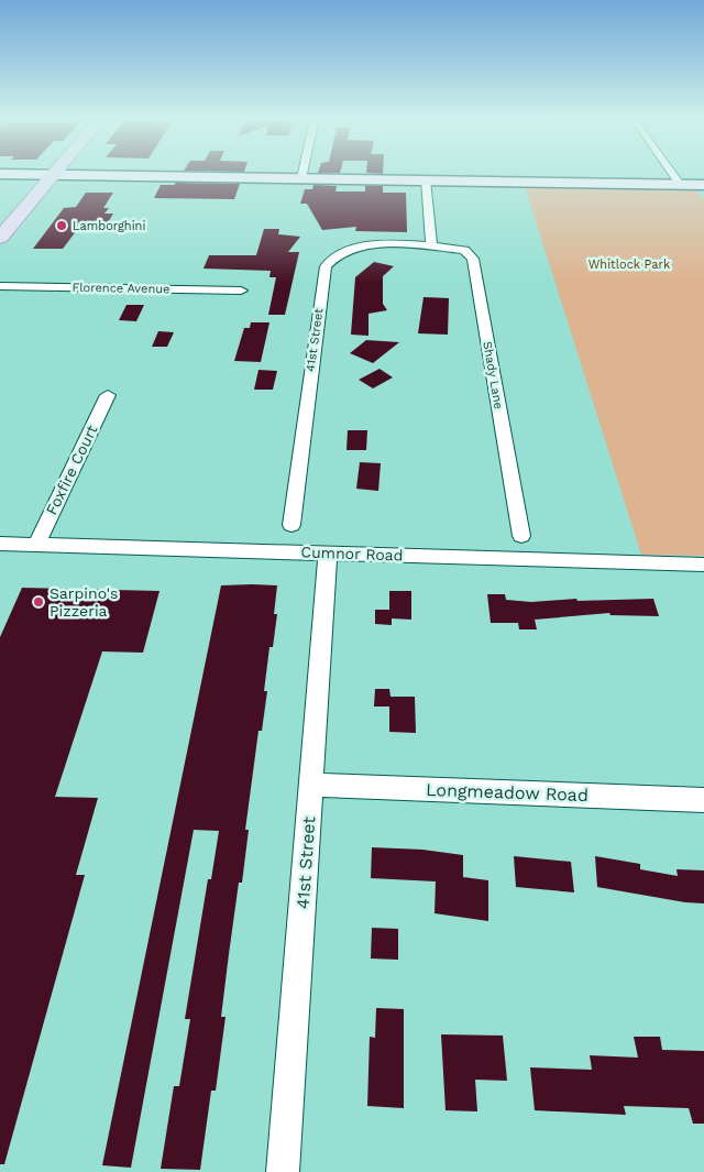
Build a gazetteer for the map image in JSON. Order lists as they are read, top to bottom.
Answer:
{
  "streets": {
    "street": [
      "Florence Avenue",
      "41st Street",
      "Shady Lane",
      "Foxfire Court",
      "Cumnor Road",
      "Longmeadow Road"
    ]
  },
  "crossings": [
    ["41st Street", "Shady Lane"],
    ["41st Street", "Cumnor Road"],
    ["41st Street", "Longmeadow Road"],
    ["Foxfire Court", "Cumnor Road"]
  ],
  "parks": ["Whitlock Park"],
  "places": ["Lamborghini", "Sarpino's Pizzeria"]
}
